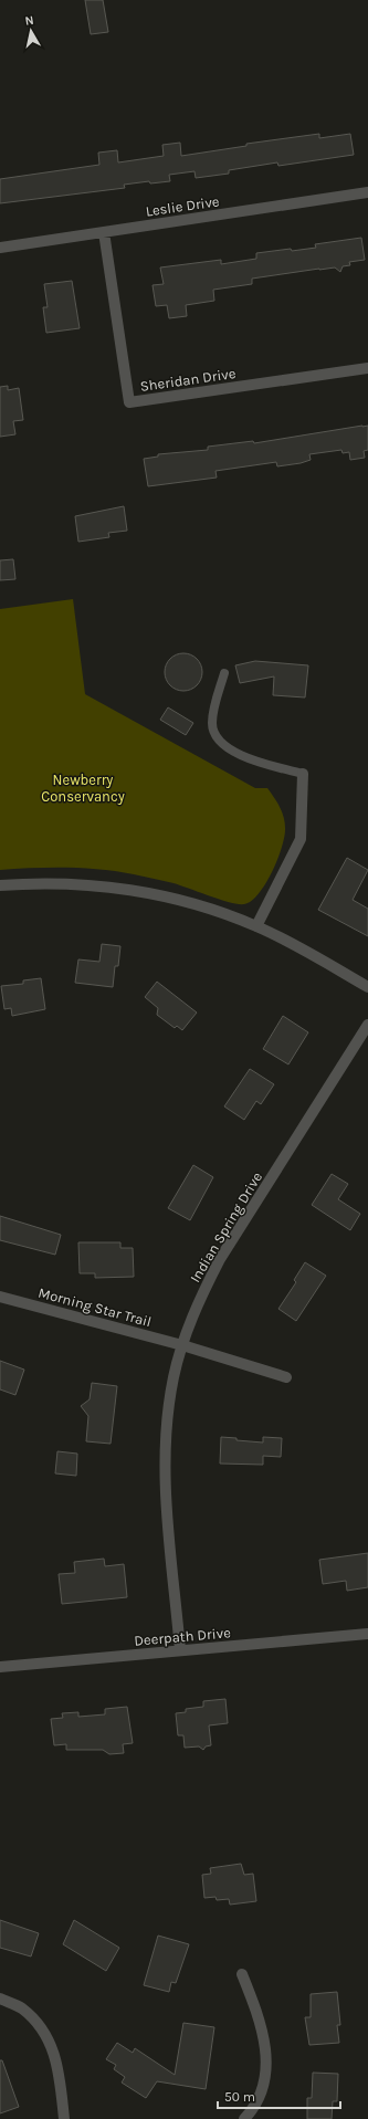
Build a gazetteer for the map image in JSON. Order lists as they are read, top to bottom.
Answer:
{
  "streets": {
    "street": [
      "Leslie Drive",
      "Sheridan Drive",
      "Indian Spring Drive",
      "Morning Star Trail",
      "Deerpath Drive"
    ]
  },
  "crossings": [
    ["Leslie Drive", "Sheridan Drive"],
    ["Indian Spring Drive", "Morning Star Trail"],
    ["Indian Spring Drive", "Deerpath Drive"]
  ],
  "parks": ["Newberry Conservancy"],
  "scale_bar": "50 m",
  "north": "top"
}
